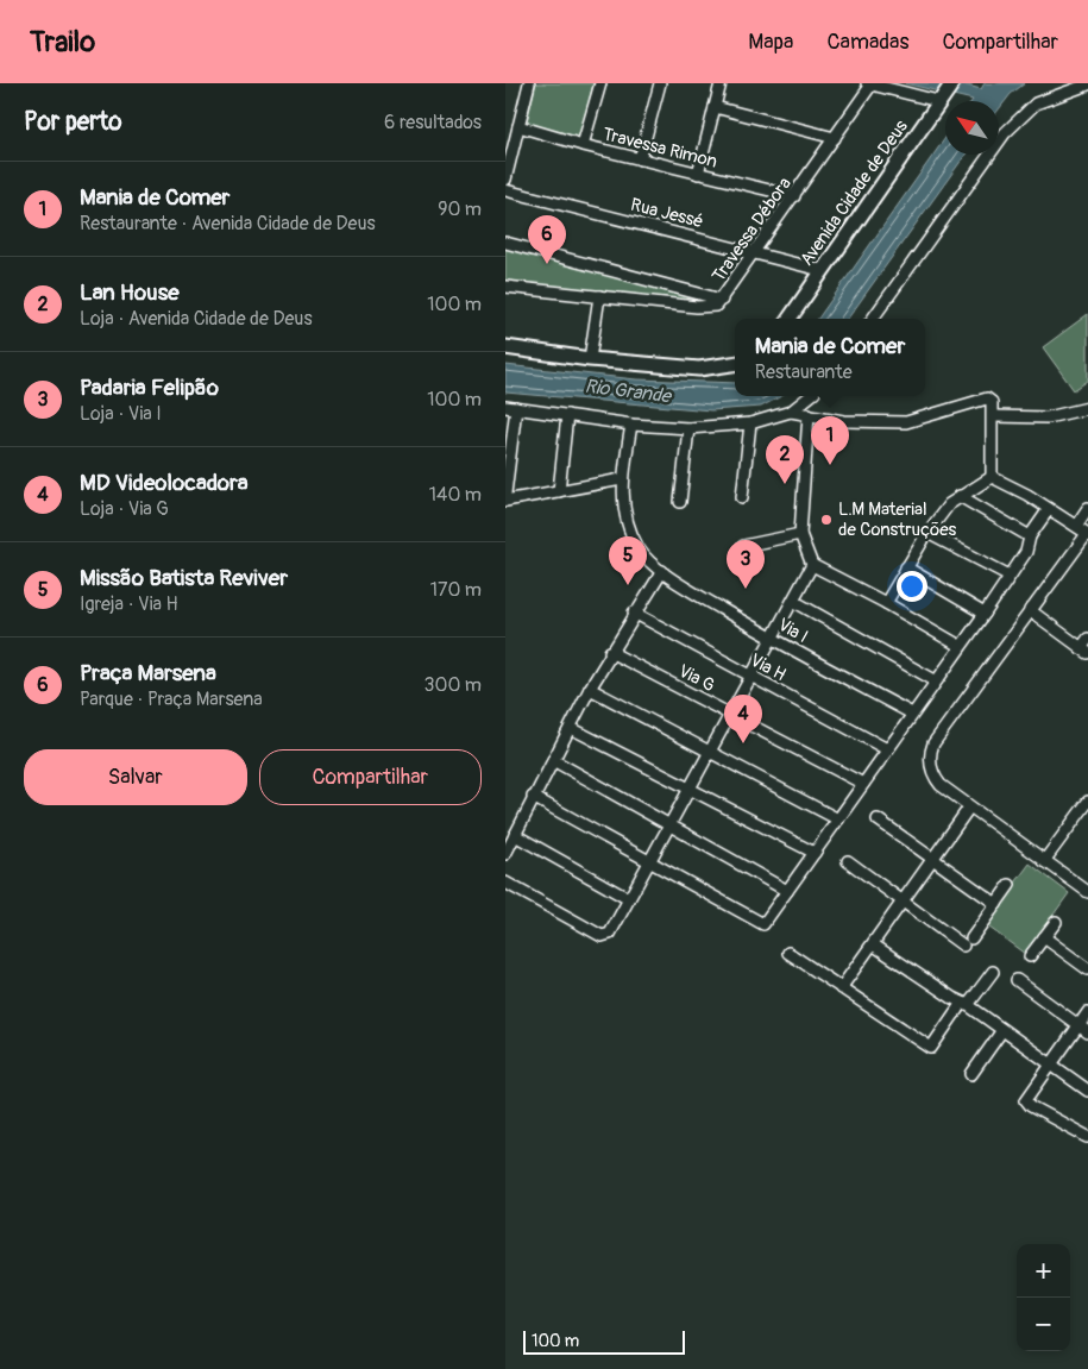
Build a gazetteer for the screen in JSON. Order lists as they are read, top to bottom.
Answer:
{
  "streets": {
    "street": [
      "Travessa Rimon",
      "Avenida Cidade de Deus",
      "Rua Jessé",
      "Travessa Débora",
      "Via I",
      "Via H",
      "Via G"
    ]
  },
  "crossings": [
    ["Travessa Rimon", "Travessa Débora"],
    ["Avenida Cidade de Deus", "Rua Jessé"],
    ["Rua Jessé", "Travessa Débora"]
  ],
  "water": ["Rio Grande"],
  "places": ["L.M Material de Construções"],
  "scale_bar": "100 m",
  "north": "top left",
  "page": {
    "header": "Trailo",
    "nav": ["Mapa", "Camadas", "Compartilhar"],
    "heading": ["Por perto", "6 resultados"],
    "list": [
      {
        "mark": "1",
        "name": "Mania de Comer",
        "note": "Restaurante · Avenida Cidade de Deus",
        "value": "90 m"
      },
      {
        "mark": "2",
        "name": "Lan House",
        "note": "Loja · Avenida Cidade de Deus",
        "value": "100 m"
      },
      {
        "mark": "3",
        "name": "Padaria Felipão",
        "note": "Loja · Via I",
        "value": "100 m"
      },
      {
        "mark": "4",
        "name": "MD Videolocadora",
        "note": "Loja · Via G",
        "value": "140 m"
      },
      {
        "mark": "5",
        "name": "Missão Batista Reviver",
        "note": "Igreja · Via H",
        "value": "170 m"
      },
      {
        "mark": "6",
        "name": "Praça Marsena",
        "note": "Parque · Praça Marsena",
        "value": "300 m"
      }
    ],
    "pins": [
      "6",
      "1",
      "2",
      "5",
      "3",
      "4"
    ],
    "popup": ["Mania de Comer", "Restaurante"],
    "buttons": ["Salvar", "Compartilhar"],
    "map_buttons": ["+", "−"],
    "scale": "100 m"
  }
}
